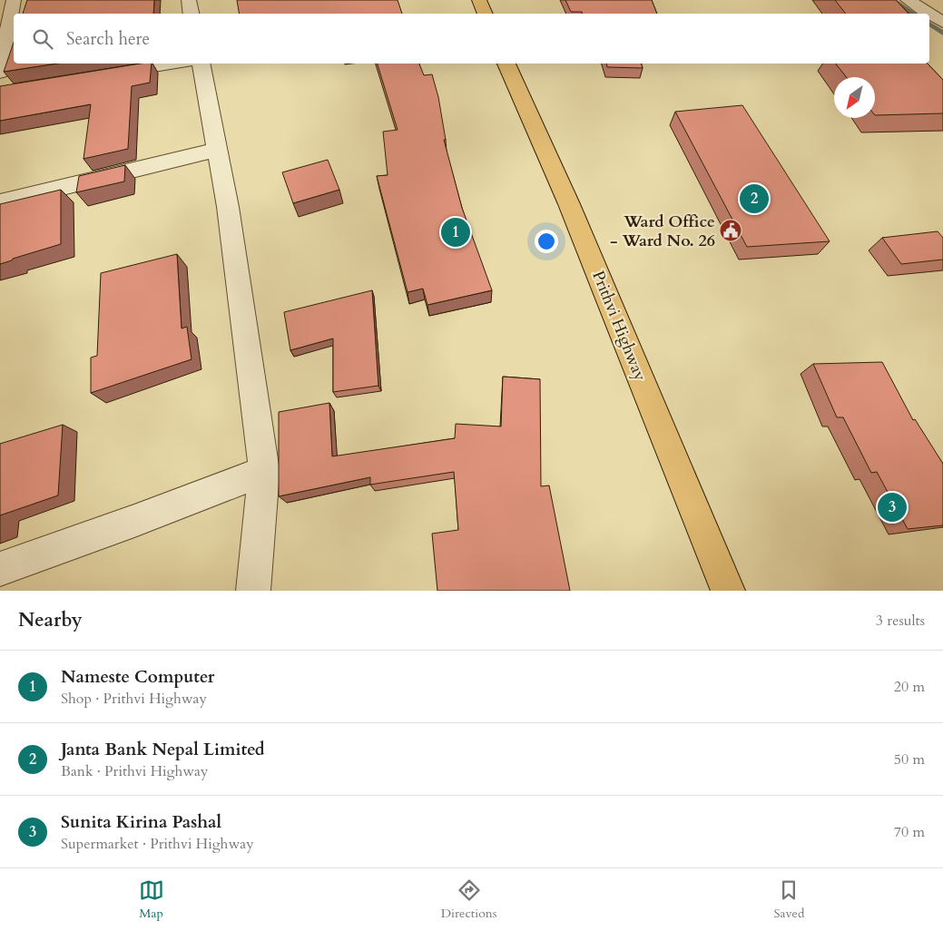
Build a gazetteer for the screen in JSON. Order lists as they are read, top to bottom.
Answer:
{
  "streets": {
    "highway": ["Prithvi Highway"]
  },
  "places": {
    "public building": ["Ward Office - Ward No. 26"]
  },
  "north": "bottom left",
  "page": {
    "search": "Search here",
    "pins": ["2", "1", "3"],
    "heading": ["Nearby", "3 results"],
    "list": [
      {
        "mark": "1",
        "name": "Nameste Computer",
        "note": "Shop · Prithvi Highway",
        "value": "20 m"
      },
      {
        "mark": "2",
        "name": "Janta Bank Nepal Limited",
        "note": "Bank · Prithvi Highway",
        "value": "50 m"
      },
      {
        "mark": "3",
        "name": "Sunita Kirina Pashal",
        "note": "Supermarket · Prithvi Highway",
        "value": "70 m"
      }
    ],
    "nav": ["Map", "Directions", "Saved"]
  }
}
